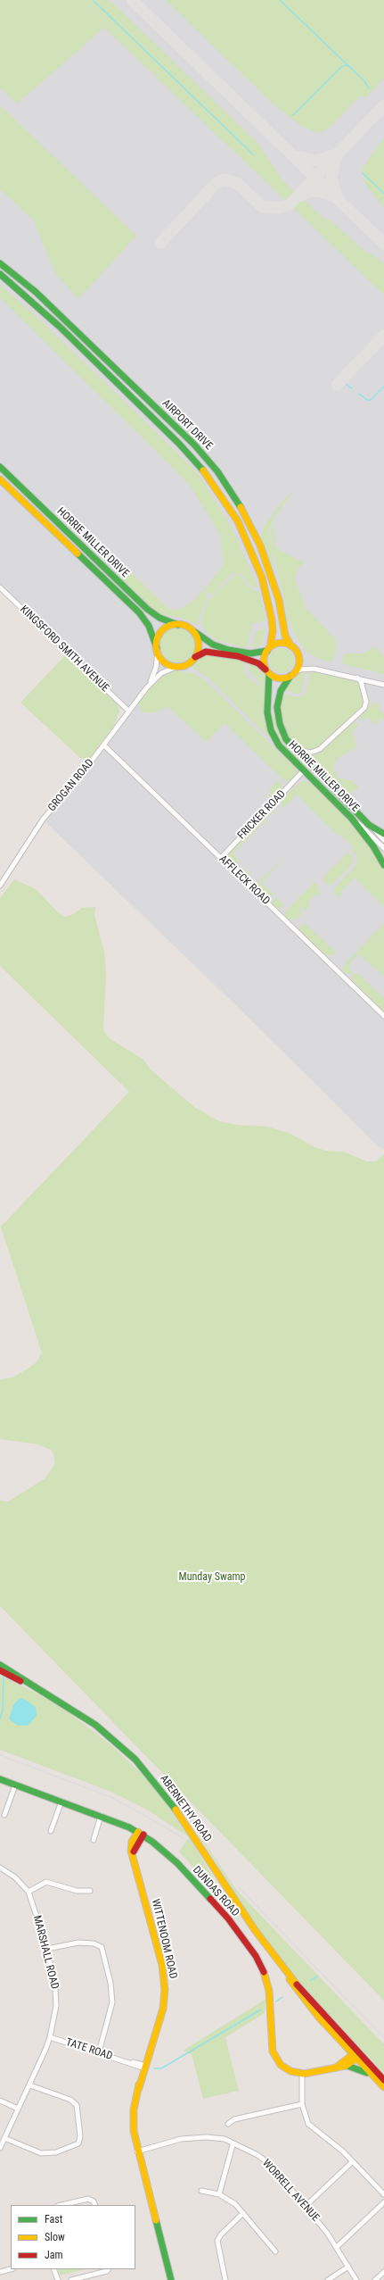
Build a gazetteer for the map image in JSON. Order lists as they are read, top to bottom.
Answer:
{
  "streets": {
    "main road": [
      "AIRPORT DRIVE",
      "HORRIE MILLER DRIVE",
      "ABERNETHY ROAD",
      "DUNDAS ROAD",
      "WITTENOOM ROAD"
    ],
    "street": [
      "KINGSFORD SMITH AVENUE",
      "GROGAN ROAD",
      "FRICKER ROAD",
      "AFFLECK ROAD",
      "MARSHALL ROAD",
      "TATE ROAD",
      "WORRELL AVENUE"
    ]
  },
  "crossings": [
    ["AIRPORT DRIVE", "HORRIE MILLER DRIVE"],
    ["HORRIE MILLER DRIVE", "GROGAN ROAD"],
    ["HORRIE MILLER DRIVE", "FRICKER ROAD"],
    ["KINGSFORD SMITH AVENUE", "GROGAN ROAD"],
    ["GROGAN ROAD", "AFFLECK ROAD"],
    ["FRICKER ROAD", "AFFLECK ROAD"],
    ["ABERNETHY ROAD", "DUNDAS ROAD"],
    ["DUNDAS ROAD", "WITTENOOM ROAD"],
    ["WITTENOOM ROAD", "TATE ROAD"],
    ["WITTENOOM ROAD", "WORRELL AVENUE"],
    ["MARSHALL ROAD", "TATE ROAD"]
  ],
  "parks": ["Munday Swamp"],
  "legend": ["Fast", "Slow", "Jam"]
}
